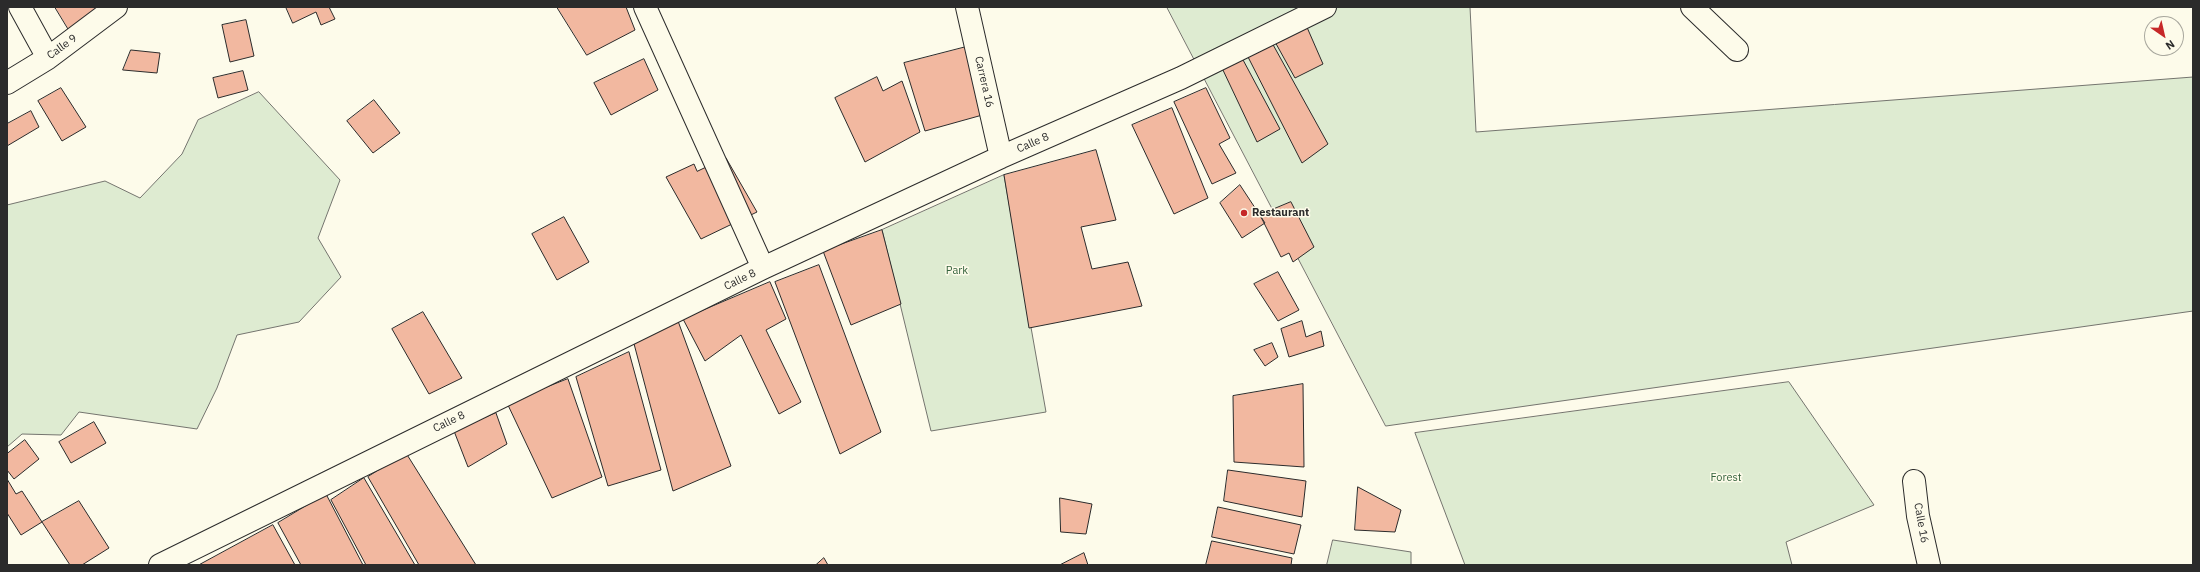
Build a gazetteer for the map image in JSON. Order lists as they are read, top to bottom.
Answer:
{
  "streets": {
    "street": [
      "Calle 9",
      "Carrera 16",
      "Calle 8",
      "Calle 16"
    ]
  },
  "crossings": [
    ["Carrera 16", "Calle 8"]
  ],
  "parks": ["Park", "Forest"],
  "places": ["Restaurant"],
  "north": "bottom right"
}
